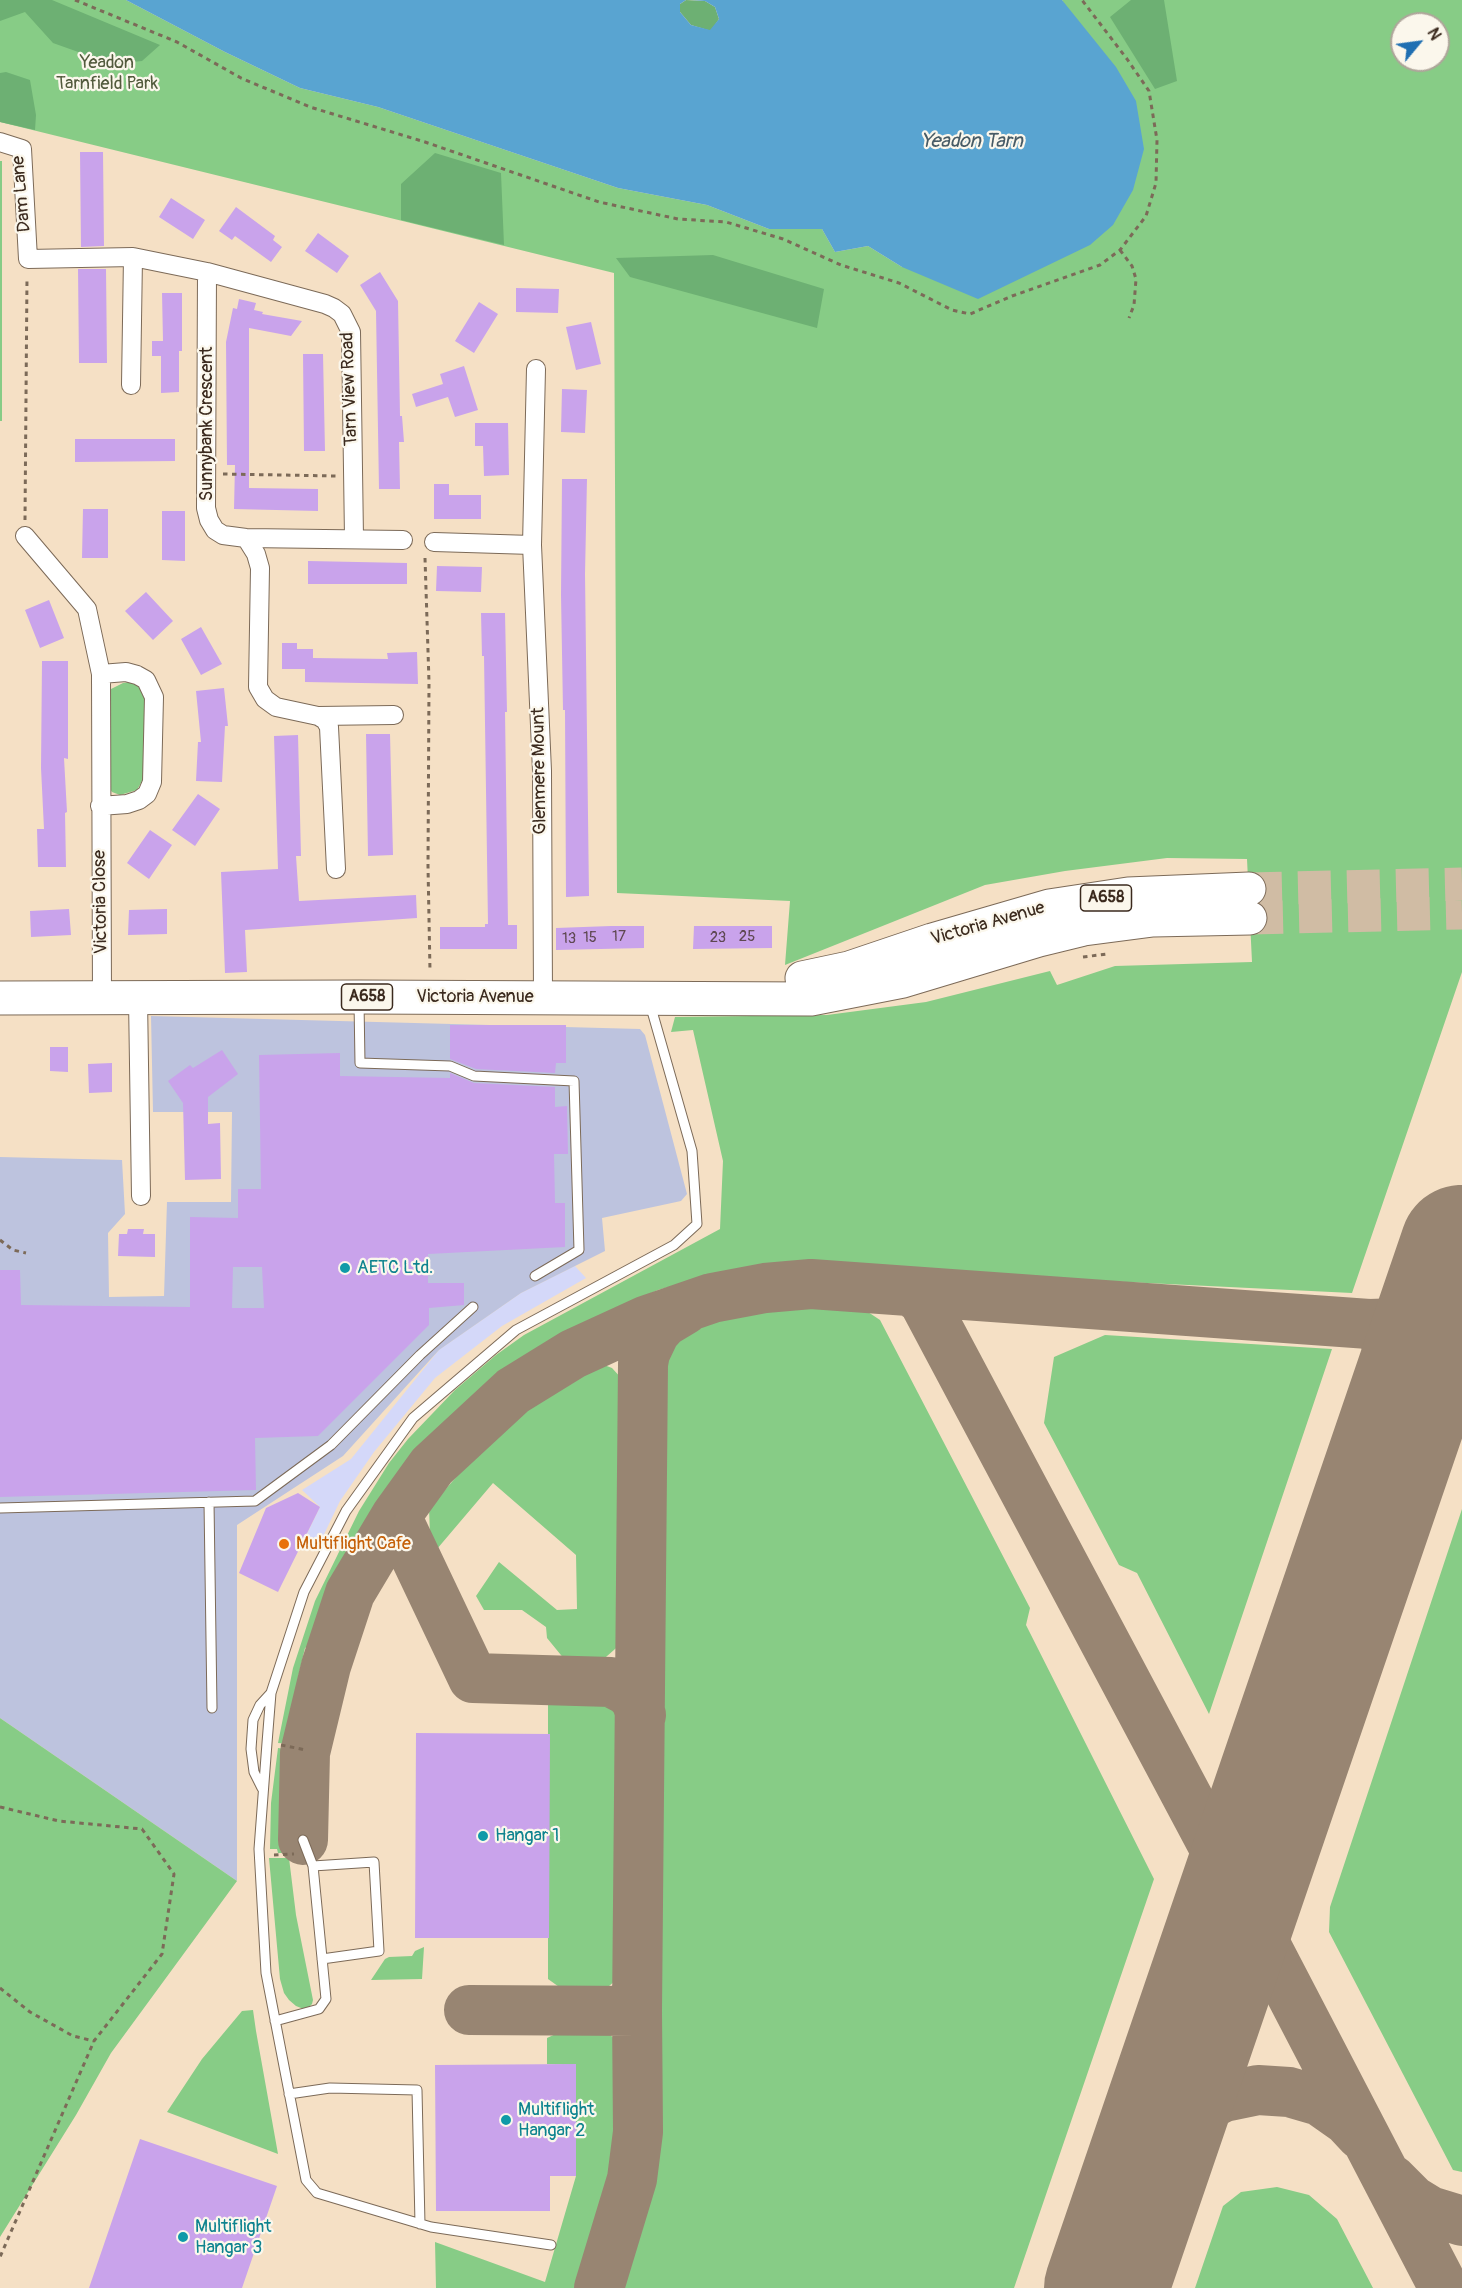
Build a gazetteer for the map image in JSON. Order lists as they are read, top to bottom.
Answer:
{
  "streets": {
    "highway": ["A658", "Victoria Avenue"],
    "street": [
      "Dam Lane",
      "Tarn View Road",
      "Sunnybank Crescent",
      "Glenmere Mount",
      "Victoria Close"
    ]
  },
  "crossings": [
    ["Dam Lane", "Tarn View Road"],
    ["Tarn View Road", "Sunnybank Crescent"],
    ["Glenmere Mount", "Victoria Avenue"],
    ["Victoria Close", "Victoria Avenue"]
  ],
  "water": ["Yeadon Tarn"],
  "parks": ["Yeadon Tarnfield Park"],
  "places": [
    "AETC Ltd.",
    "Multiflight Cafe",
    "Hangar 1",
    "Multiflight Hangar 2",
    "Multiflight Hangar 3"
  ],
  "house_numbers": [
    "17",
    "25",
    "15",
    "23",
    "13"
  ],
  "north": "top right"
}
